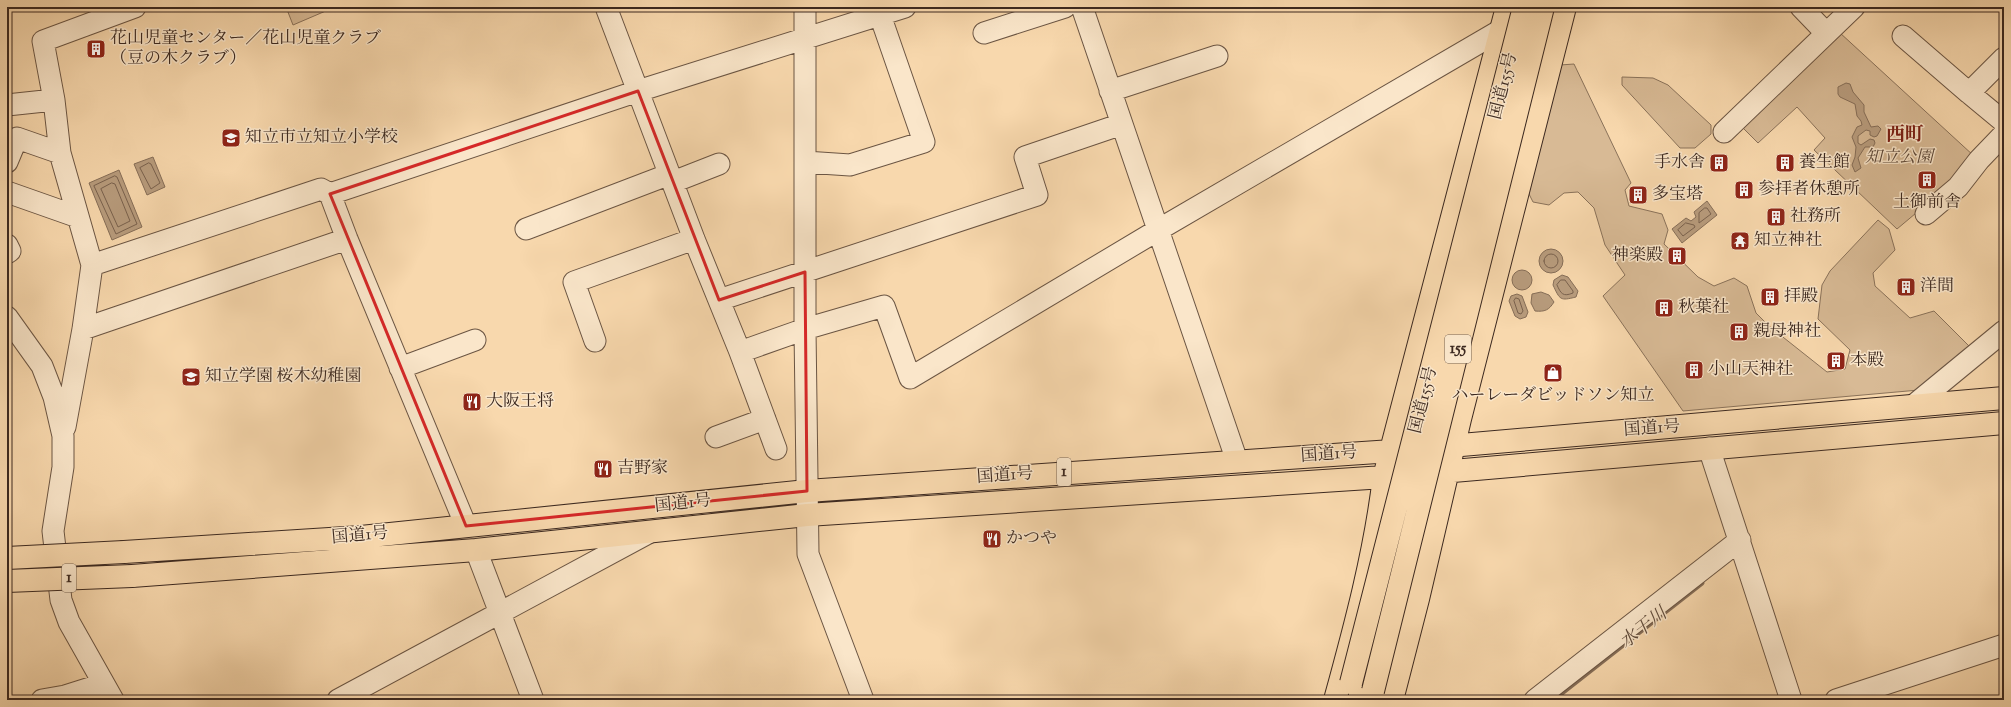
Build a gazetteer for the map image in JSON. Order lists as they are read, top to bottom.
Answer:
{
  "streets": {
    "highway": [
      "国道155号",
      "155",
      "国道1号",
      "1"
    ]
  },
  "crossings": [
    ["国道155号", "155"],
    ["155", "国道1号"]
  ],
  "districts": ["西町"],
  "water": ["水干川"],
  "parks": ["知立公園"],
  "places": {
    "building": [
      "花山児童センター／花山児童クラブ （豆の木クラブ）",
      "手水舎",
      "養生館",
      "土御前舎",
      "参拝者休憩所",
      "多宝塔",
      "社務所",
      "神楽殿",
      "洋間",
      "拝殿",
      "秋葉社",
      "親母神社",
      "本殿",
      "小山天神社"
    ],
    "school or university": ["知立市立知立小学校", "知立学園 桜木幼稚園"],
    "temple": ["知立神社"],
    "shop": ["ハーレーダビッドソン知立"],
    "restaurant": ["大阪王将", "吉野家", "かつや"]
  }
}
